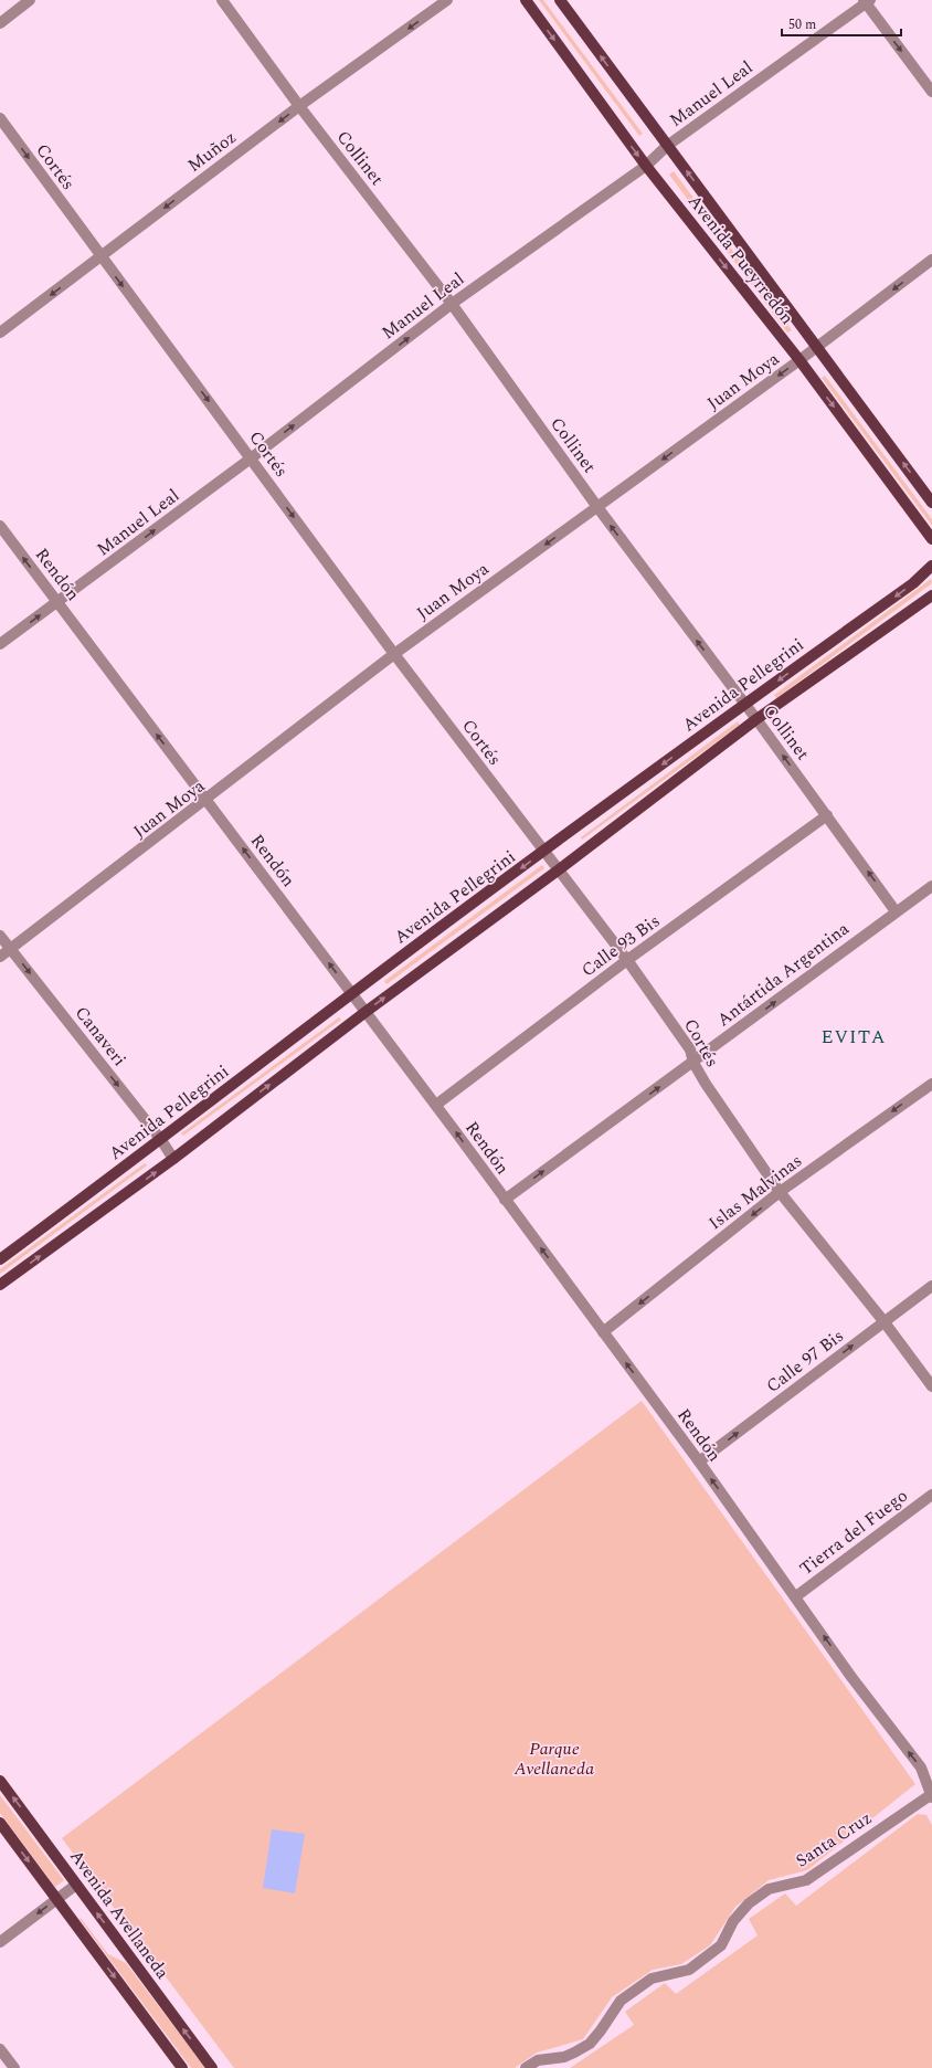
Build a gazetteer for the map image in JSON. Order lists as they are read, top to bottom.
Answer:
{
  "streets": {
    "main road": ["Avenida Pueyrredón", "Avenida Pellegrini", "Avenida Avellaneda"],
    "street": [
      "Manuel Leal",
      "Muñoz",
      "Collinet",
      "Cortés",
      "Juan Moya",
      "Rendón",
      "Calle 93 Bis",
      "Antártida Argentina",
      "Canaveri",
      "Islas Malvinas",
      "Calle 97 Bis",
      "Tierra del Fuego",
      "Santa Cruz"
    ]
  },
  "crossings": [
    ["Manuel Leal", "Collinet"],
    ["Manuel Leal", "Cortés"],
    ["Manuel Leal", "Avenida Pueyrredón"],
    ["Manuel Leal", "Rendón"],
    ["Muñoz", "Collinet"],
    ["Muñoz", "Cortés"],
    ["Collinet", "Juan Moya"],
    ["Collinet", "Avenida Pellegrini"],
    ["Collinet", "Calle 93 Bis"],
    ["Collinet", "Antártida Argentina"],
    ["Cortés", "Juan Moya"],
    ["Cortés", "Avenida Pellegrini"],
    ["Cortés", "Calle 93 Bis"],
    ["Cortés", "Antártida Argentina"],
    ["Cortés", "Islas Malvinas"],
    ["Cortés", "Calle 97 Bis"],
    ["Avenida Pueyrredón", "Juan Moya"],
    ["Juan Moya", "Rendón"],
    ["Juan Moya", "Canaveri"],
    ["Rendón", "Avenida Pellegrini"],
    ["Rendón", "Calle 93 Bis"],
    ["Rendón", "Antártida Argentina"],
    ["Rendón", "Islas Malvinas"],
    ["Rendón", "Calle 97 Bis"],
    ["Rendón", "Tierra del Fuego"],
    ["Rendón", "Santa Cruz"],
    ["Avenida Pellegrini", "Canaveri"]
  ],
  "one_way": [
    "Manuel Leal",
    "Muñoz",
    "Collinet",
    "Cortés",
    "Juan Moya",
    "Rendón",
    "Antártida Argentina",
    "Canaveri",
    "Islas Malvinas",
    "Calle 97 Bis"
  ],
  "districts": ["EVITA"],
  "parks": ["Parque Avellaneda"],
  "scale_bar": "50 m"
}
